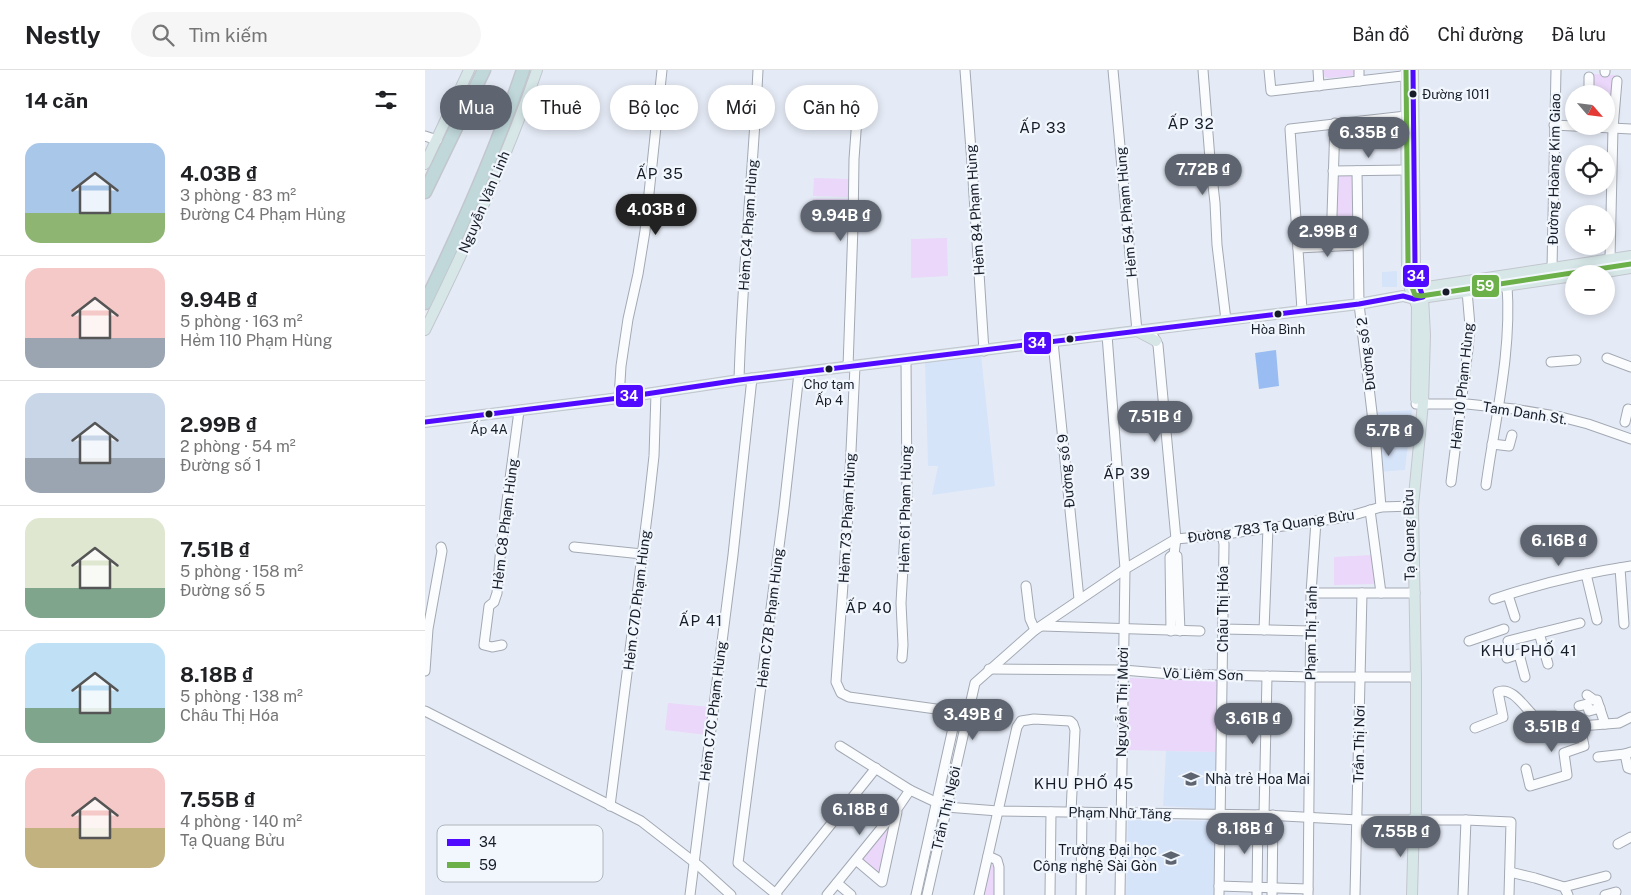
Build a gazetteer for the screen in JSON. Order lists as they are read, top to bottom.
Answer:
{
  "streets": {
    "highway": ["Nguyễn Văn Linh"],
    "main road": ["Tạ Quang Bửu"],
    "street": [
      "Đường Hoàng Kim Giao",
      "Hẻm 84 Phạm Hùng",
      "Hẻm 54 Phạm Hùng",
      "Hẻm C4 Phạm Hùng",
      "Đường số 2",
      "Hẻm 10 Phạm Hùng",
      "Tam Danh St.",
      "Đường số 9",
      "Hẻm 61 Phạm Hùng",
      "Hẻm 73 Phạm Hùng",
      "Hẻm C8 Phạm Hùng",
      "Đường 783 Tạ Quang Bửu",
      "Hẻm C7D Phạm Hùng",
      "Châu Thị Hóa",
      "Hẻm C7B Phạm Hùng",
      "Phạm Thị Tánh",
      "Võ Liêm Sơn",
      "Nguyễn Thị Mười",
      "Hẻm C7C Phạm Hùng",
      "Trần Thị Nơi",
      "Trần Thị Ngôi",
      "Phạm Nhữ Tăng"
    ]
  },
  "crossings": [
    ["Đường số 2", "Đường 783 Tạ Quang Bửu"],
    ["Hẻm 10 Phạm Hùng", "Tam Danh St."],
    ["Tam Danh St.", "Tạ Quang Bửu"],
    ["Đường số 9", "Đường 783 Tạ Quang Bửu"],
    ["Đường 783 Tạ Quang Bửu", "Tạ Quang Bửu"],
    ["Đường 783 Tạ Quang Bửu", "Châu Thị Hóa"],
    ["Đường 783 Tạ Quang Bửu", "Phạm Thị Tánh"],
    ["Đường 783 Tạ Quang Bửu", "Võ Liêm Sơn"],
    ["Đường 783 Tạ Quang Bửu", "Nguyễn Thị Mười"],
    ["Đường 783 Tạ Quang Bửu", "Trần Thị Ngôi"],
    ["Tạ Quang Bửu", "Võ Liêm Sơn"],
    ["Tạ Quang Bửu", "Phạm Nhữ Tăng"],
    ["Châu Thị Hóa", "Võ Liêm Sơn"],
    ["Châu Thị Hóa", "Phạm Nhữ Tăng"],
    ["Phạm Thị Tánh", "Võ Liêm Sơn"],
    ["Phạm Thị Tánh", "Phạm Nhữ Tăng"],
    ["Võ Liêm Sơn", "Nguyễn Thị Mười"],
    ["Võ Liêm Sơn", "Trần Thị Nơi"],
    ["Võ Liêm Sơn", "Trần Thị Ngôi"],
    ["Nguyễn Thị Mười", "Phạm Nhữ Tăng"],
    ["Trần Thị Nơi", "Phạm Nhữ Tăng"],
    ["Trần Thị Ngôi", "Phạm Nhữ Tăng"]
  ],
  "districts": [
    "ẤP 32",
    "ẤP 33",
    "ẤP 35",
    "ẤP 39",
    "ẤP 40",
    "ẤP 41",
    "KHU PHỐ 41",
    "KHU PHỐ 45"
  ],
  "places": {
    "other": [
      "Đường 1011",
      "Hòa Bình",
      "Chợ tạm Ấp 4",
      "Ấp 4A"
    ],
    "school or university": ["Nhà trẻ Hoa Mai", "Trường Đại học Công nghệ Sài Gòn"]
  },
  "lines": ["transit line 34", "transit line 59"],
  "legend": ["34", "59"],
  "north": "bottom right",
  "page": {
    "header": "Nestly",
    "search": "Tìm kiếm",
    "nav": ["Bản đồ", "Chỉ đường", "Đã lưu"],
    "heading": "14 căn",
    "map_buttons": ["+", "−"],
    "chip": [
      "Mua",
      "Thuê",
      "Bộ lọc",
      "Mới",
      "Căn hộ"
    ],
    "price": [
      "6.35B ₫",
      "7.72B ₫",
      "4.03B ₫",
      "9.94B ₫",
      "2.99B ₫",
      "7.51B ₫",
      "5.7B ₫",
      "6.16B ₫",
      "3.49B ₫",
      "3.61B ₫",
      "3.51B ₫",
      "6.18B ₫",
      "8.18B ₫",
      "7.55B ₫"
    ],
    "list": [
      {
        "name": "4.03B ₫",
        "note": "3 phòng · 83 m² · Đường C4 Phạm Hủng"
      },
      {
        "name": "9.94B ₫",
        "note": "5 phòng · 163 m² · Hẻm 110 Phạm Hùng"
      },
      {
        "name": "2.99B ₫",
        "note": "2 phòng · 54 m² · Đường số 1"
      },
      {
        "name": "7.51B ₫",
        "note": "5 phòng · 158 m² · Đường số 5"
      },
      {
        "name": "8.18B ₫",
        "note": "5 phòng · 138 m² · Châu Thị Hóa"
      },
      {
        "name": "7.55B ₫",
        "note": "4 phòng · 140 m² · Tạ Quang Bửu"
      }
    ]
  }
}
